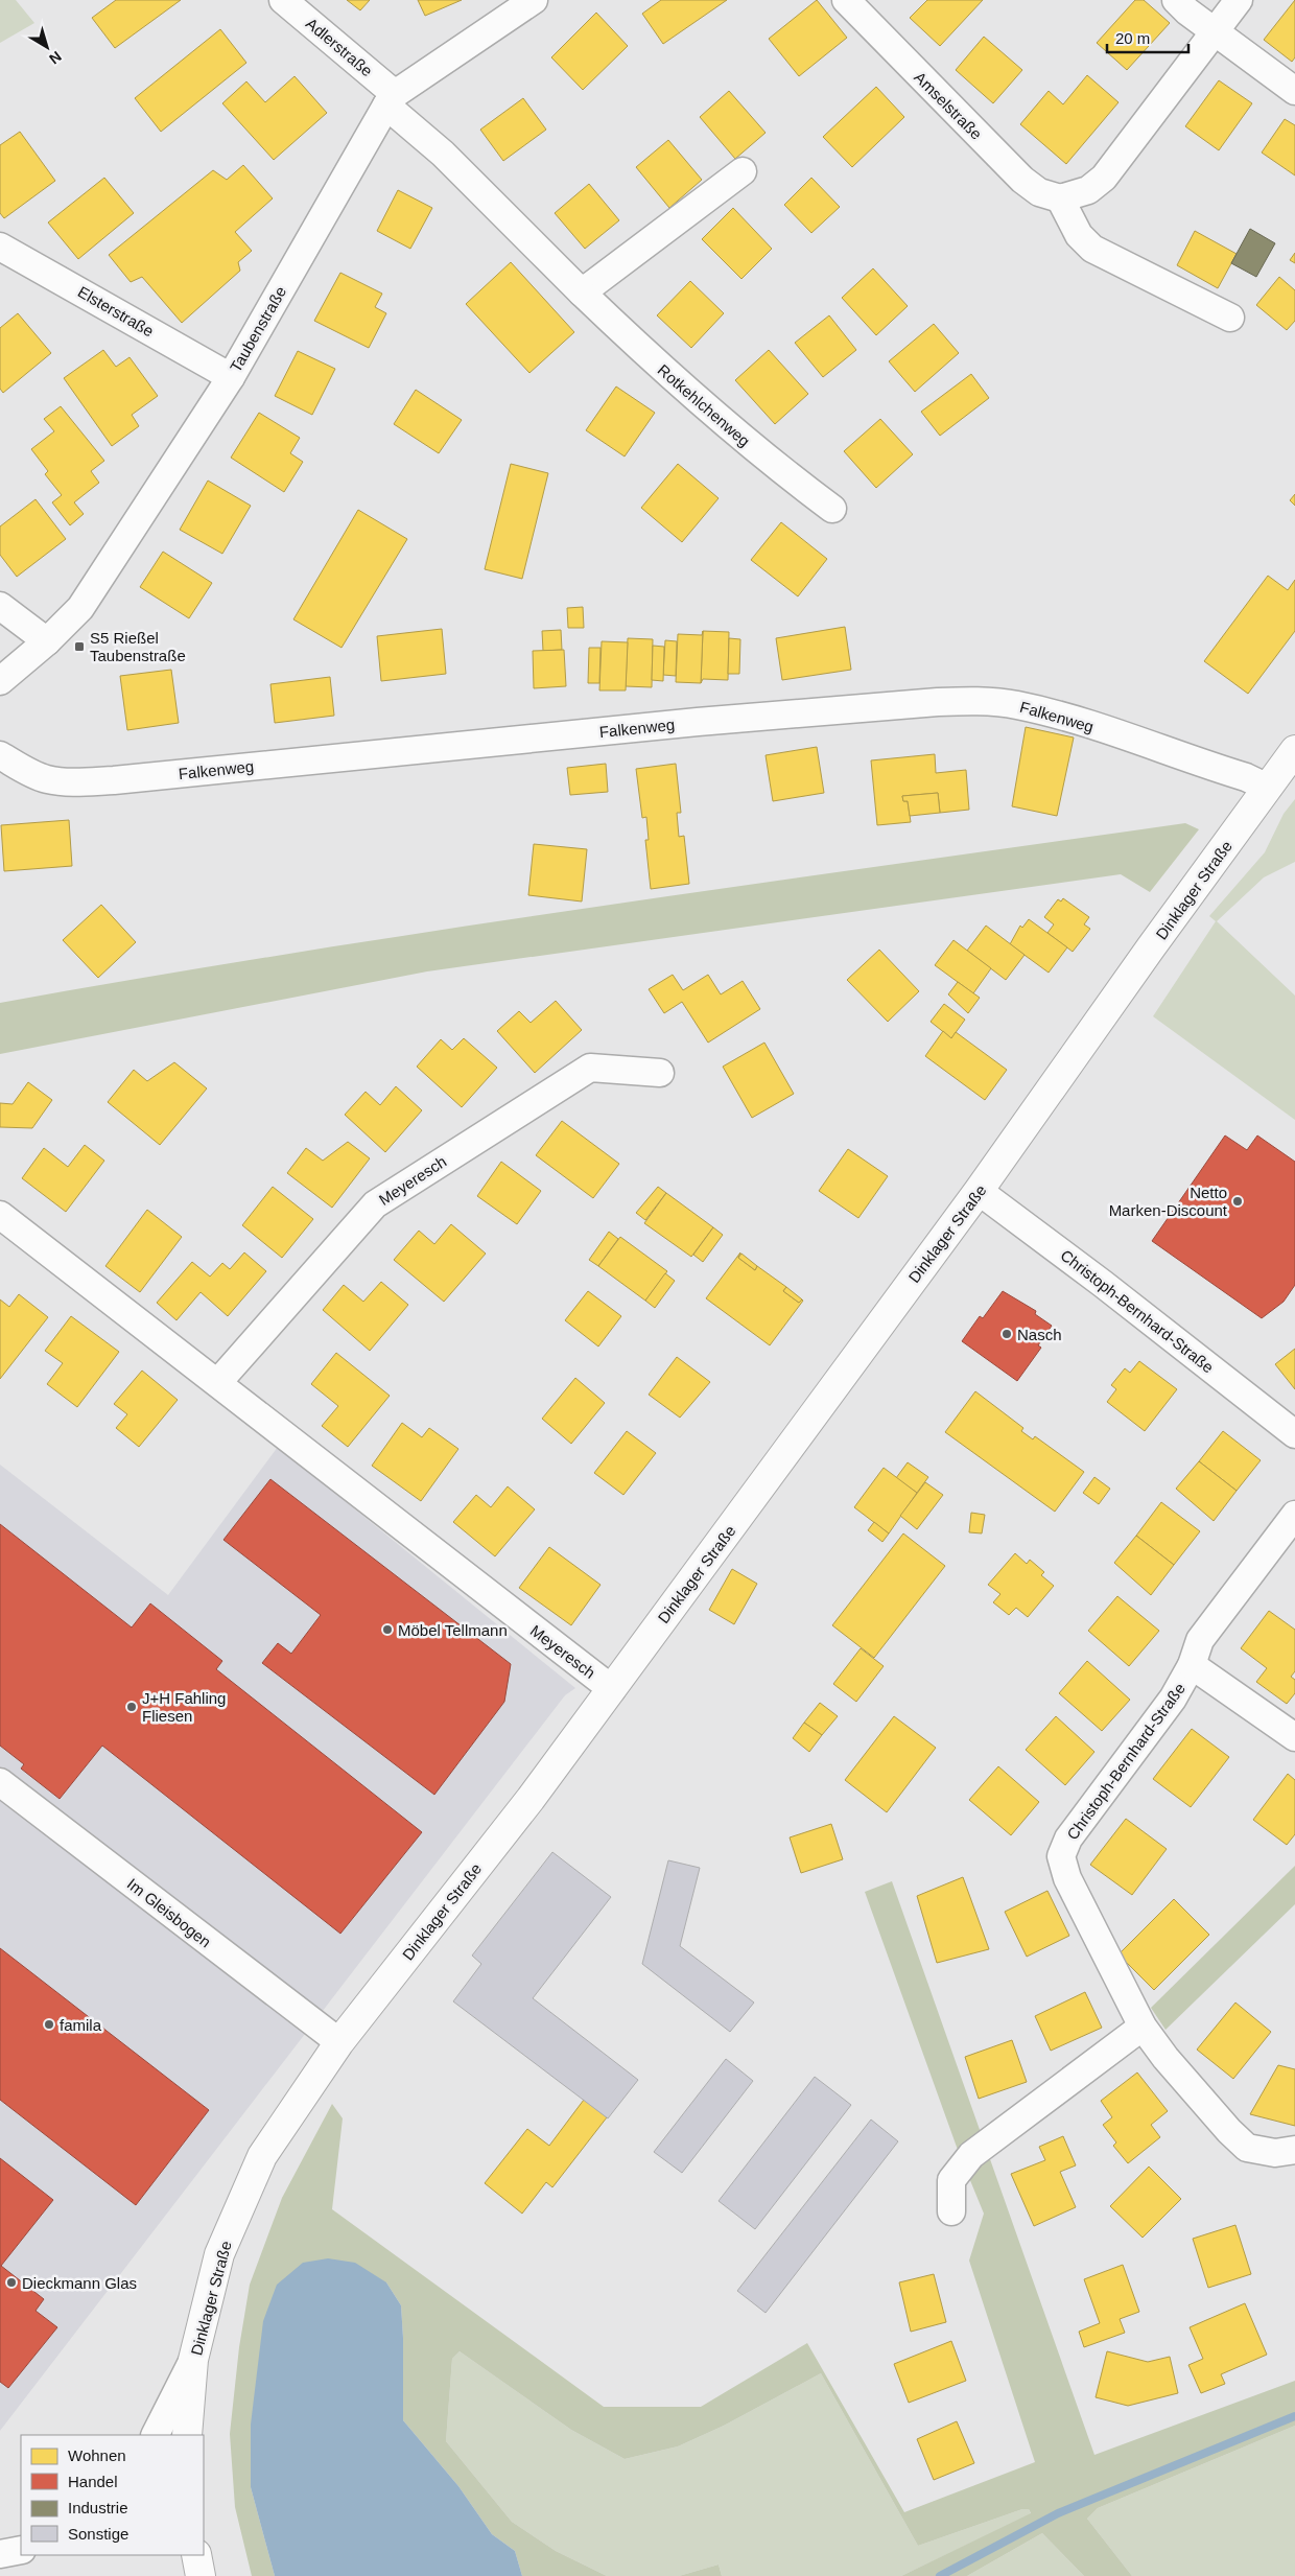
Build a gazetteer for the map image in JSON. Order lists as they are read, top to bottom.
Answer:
{
  "streets": {
    "main road": ["Dinklager Straße"],
    "street": [
      "Adlerstraße",
      "Amselstraße",
      "Elsterstraße",
      "Taubenstraße",
      "Rotkehlchenweg",
      "Falkenweg",
      "Meyeresch",
      "Christoph-Bernhard-Straße",
      "Im Gleisbogen"
    ]
  },
  "crossings": [
    ["Adlerstraße", "Taubenstraße"],
    ["Adlerstraße", "Rotkehlchenweg"],
    ["Elsterstraße", "Taubenstraße"],
    ["Taubenstraße", "Rotkehlchenweg"],
    ["Falkenweg", "Dinklager Straße"],
    ["Dinklager Straße", "Meyeresch"],
    ["Dinklager Straße", "Christoph-Bernhard-Straße"],
    ["Dinklager Straße", "Im Gleisbogen"]
  ],
  "places": {
    "transit": ["S5 Rießel Taubenstraße"],
    "other": [
      "Netto Marken-Discount",
      "Nasch",
      "Möbel Tellmann",
      "J+H Fahling Fliesen",
      "famila",
      "Dieckmann Glas"
    ]
  },
  "legend": [
    "Wohnen",
    "Handel",
    "Industrie",
    "Sonstige"
  ],
  "scale_bar": "20 m",
  "north": "bottom right"
}
